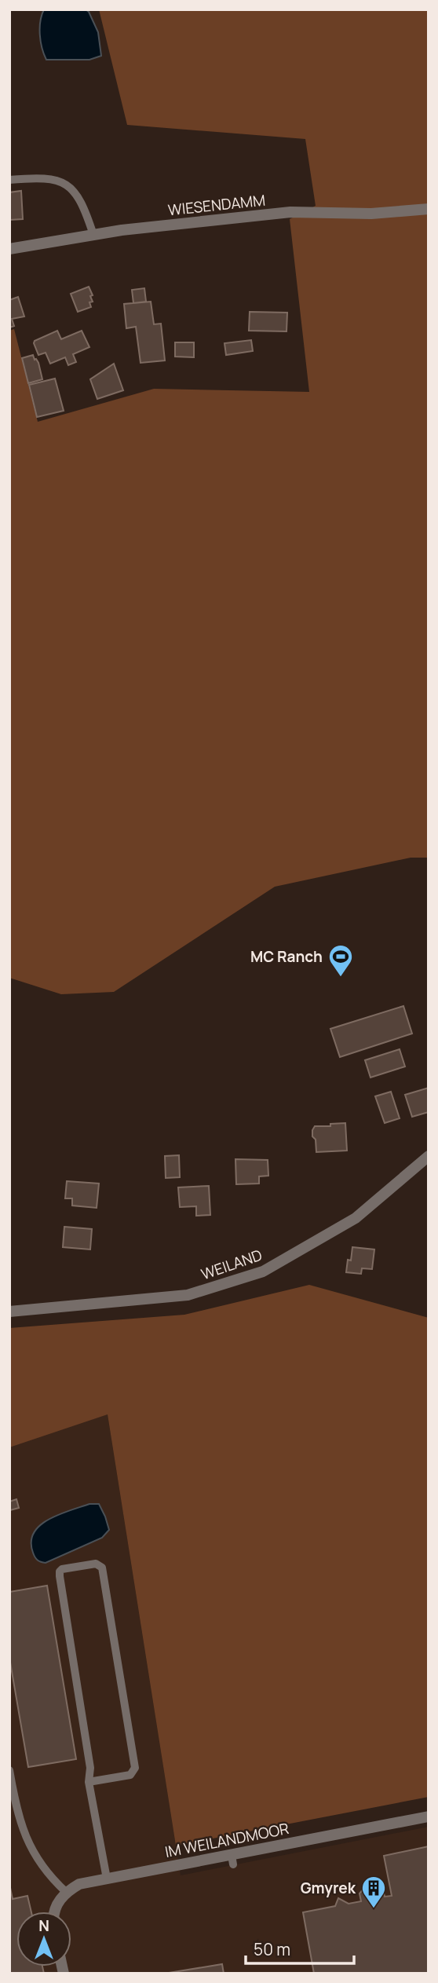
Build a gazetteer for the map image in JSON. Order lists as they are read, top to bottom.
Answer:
{
  "streets": {
    "street": ["WIESENDAMM", "WEILAND", "IM WEILANDMOOR"]
  },
  "places": {
    "sports": ["MC Ranch"],
    "building": ["Gmyrek"]
  },
  "scale_bar": "50 m",
  "north": "top"
}
